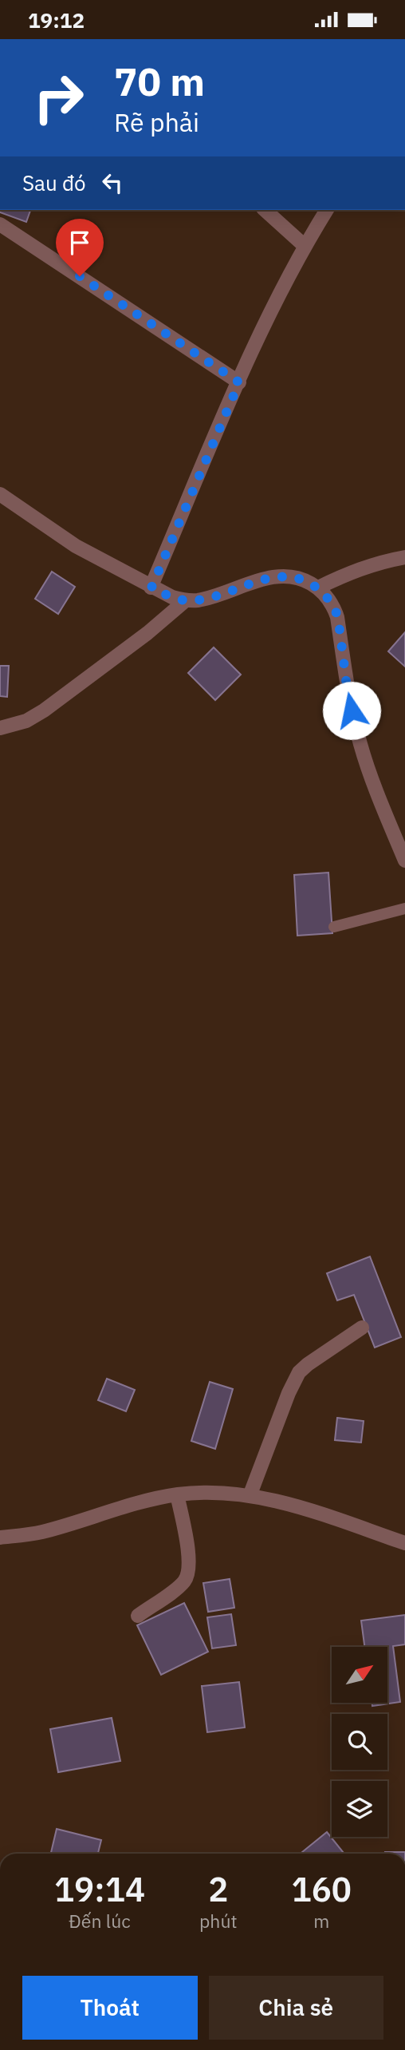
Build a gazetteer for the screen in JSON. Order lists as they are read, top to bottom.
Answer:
{
  "north": "top right",
  "page": {
    "status": "19:12",
    "turn": ["70 m", "Rẽ phải"],
    "then": "Sau đó",
    "eta": [
      "19:14",
      "Đến lúc",
      "2",
      "phút",
      "160",
      "m"
    ],
    "buttons": ["Thoát", "Chia sẻ"]
  }
}
